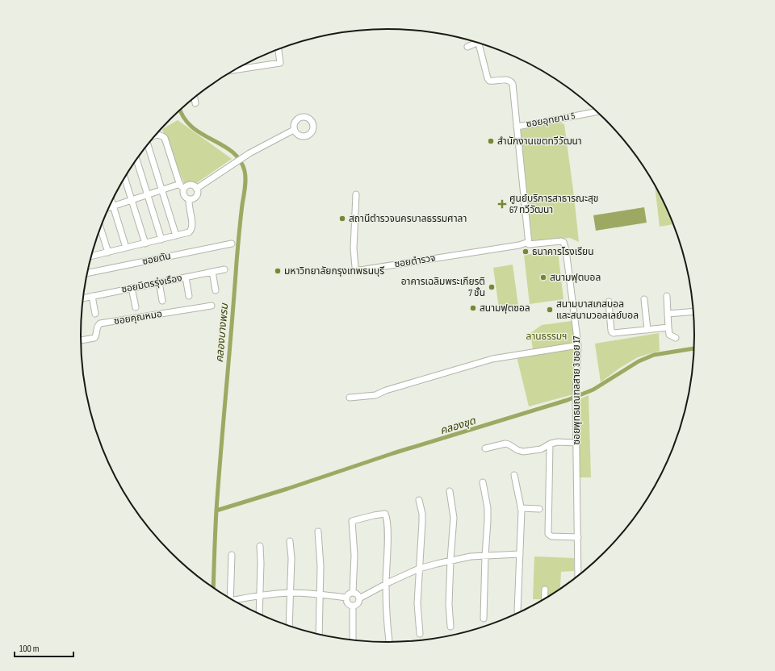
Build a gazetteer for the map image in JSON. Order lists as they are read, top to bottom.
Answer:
{
  "streets": {
    "street": [
      "ซอยอุทยาน 5",
      "ซอยตัน",
      "ซอยตำรวจ",
      "ซอยมิตรรุ่งเรือง",
      "ซอยคุณหมอ",
      "ซอยพุทธมณฑลสาย 3 ซอย 17"
    ]
  },
  "crossings": [
    ["ซอยตำรวจ", "ซอยพุทธมณฑลสาย 3 ซอย 17"]
  ],
  "water": ["คลองบางพรม", "คลองขุด"],
  "parks": ["ลานธรรมฯ"],
  "places": {
    "other": [
      "สำนักงานเขตทวีวัฒนา",
      "สถานีตำรวจนครบาลธรรมศาลา",
      "ธนาคารโรงเรียน",
      "มหาวิทยาลัยกรุงเทพธนบุรี",
      "สนามฟุตบอล",
      "อาคารเฉลิมพระเกียรติ 7 ชั้น",
      "สนามฟุตซอล",
      "สนามบาสเกสบอล และสนามวอลเลย์บอล"
    ],
    "health": ["ศูนย์บริการสาธารณะสุข 67 ทวีวัฒนา"]
  },
  "scale_bar": "100 m"
}
